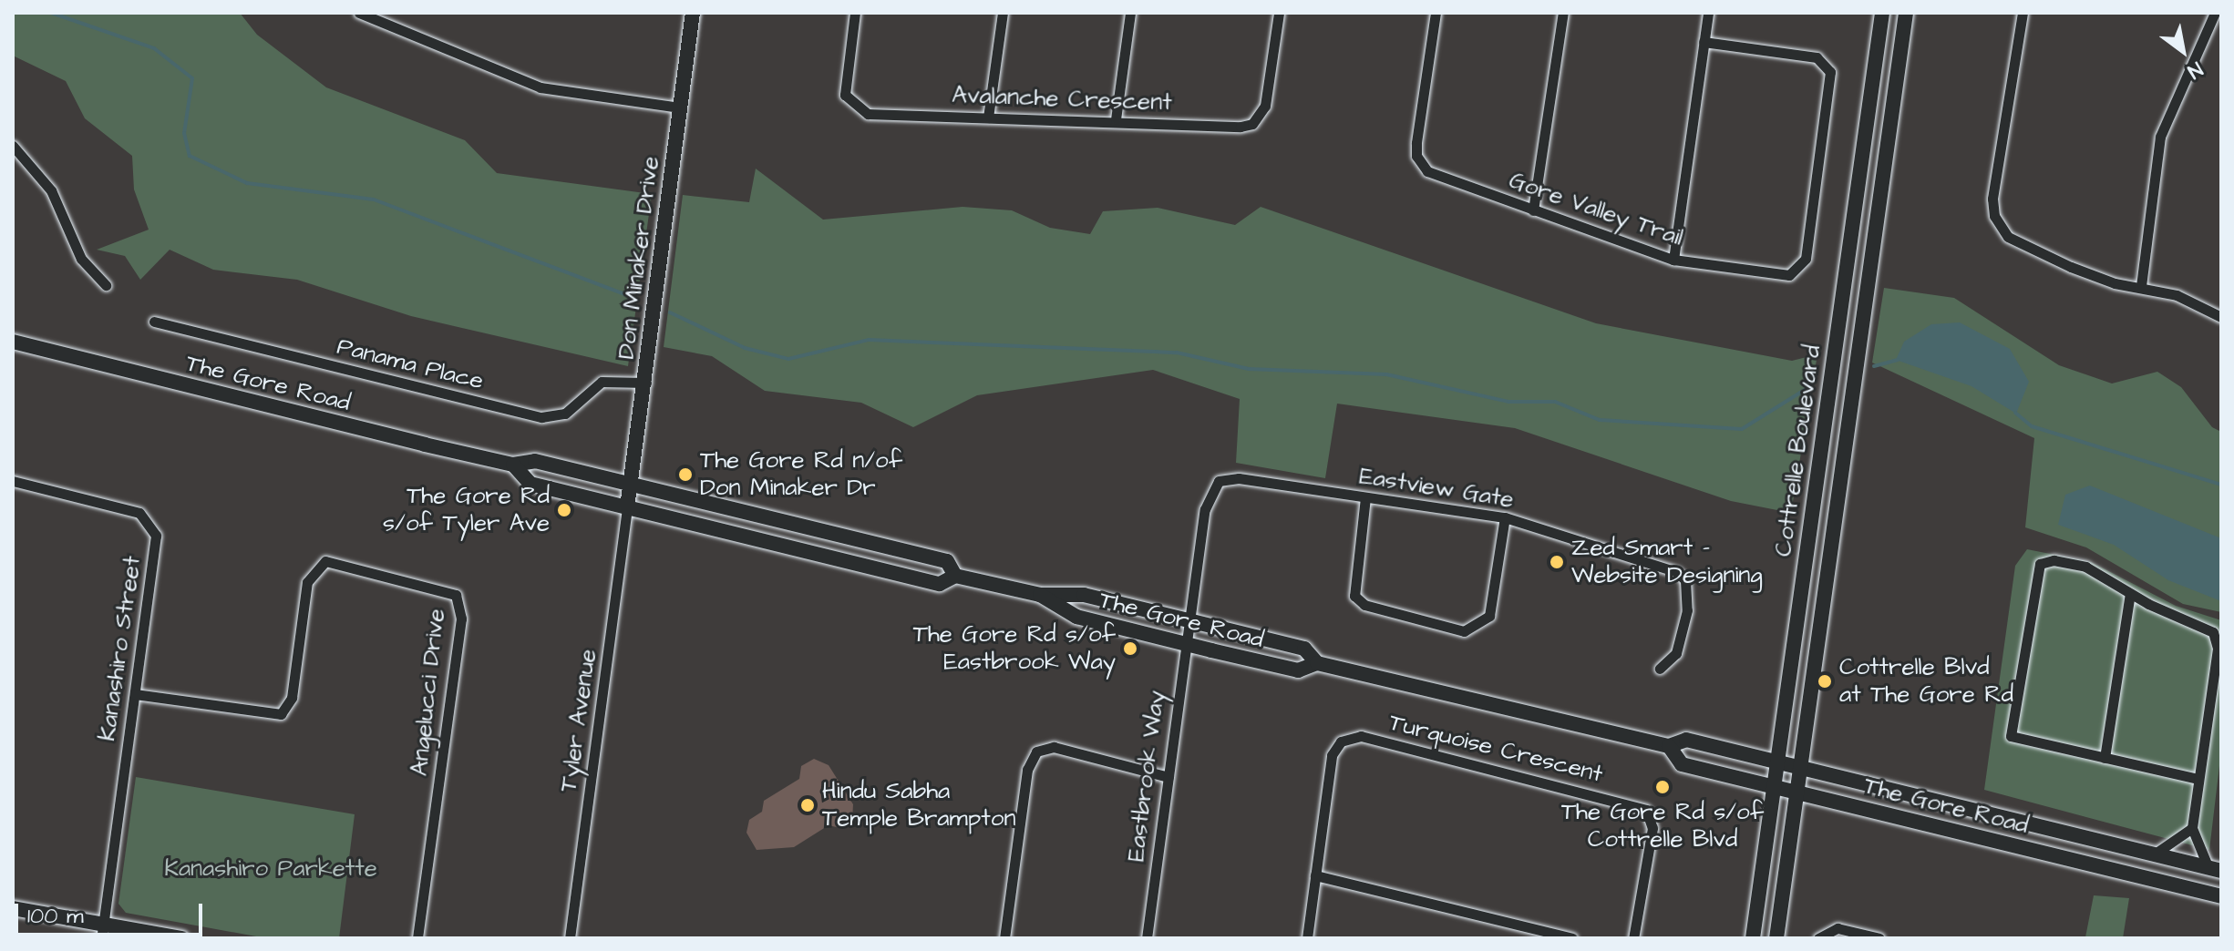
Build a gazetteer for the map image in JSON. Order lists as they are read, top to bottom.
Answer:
{
  "streets": {
    "main road": ["Don Minaker Drive", "The Gore Road", "Cottrelle Boulevard"],
    "street": [
      "Avalanche Crescent",
      "Gore Valley Trail",
      "Panama Place",
      "Eastview Gate",
      "Kanashiro Street",
      "Angelucci Drive",
      "Tyler Avenue",
      "Turquoise Crescent",
      "Eastbrook Way"
    ]
  },
  "crossings": [
    ["Don Minaker Drive", "Panama Place"],
    ["Don Minaker Drive", "The Gore Road"],
    ["Don Minaker Drive", "Tyler Avenue"],
    ["The Gore Road", "Cottrelle Boulevard"],
    ["The Gore Road", "Eastview Gate"],
    ["The Gore Road", "Tyler Avenue"],
    ["The Gore Road", "Eastbrook Way"],
    ["Eastview Gate", "Eastbrook Way"],
    ["Kanashiro Street", "Angelucci Drive"]
  ],
  "parks": ["Kanashiro Parkette"],
  "places": [
    "The Gore Rd n/of Don Minaker Dr",
    "The Gore Rd s/of Tyler Ave",
    "Zed Smart - Website Designing",
    "The Gore Rd s/of Eastbrook Way",
    "Cottrelle Blvd at The Gore Rd",
    "The Gore Rd s/of Cottrelle Blvd",
    "Hindu Sabha Temple Brampton"
  ],
  "scale_bar": "100 m",
  "north": "bottom right"
}
